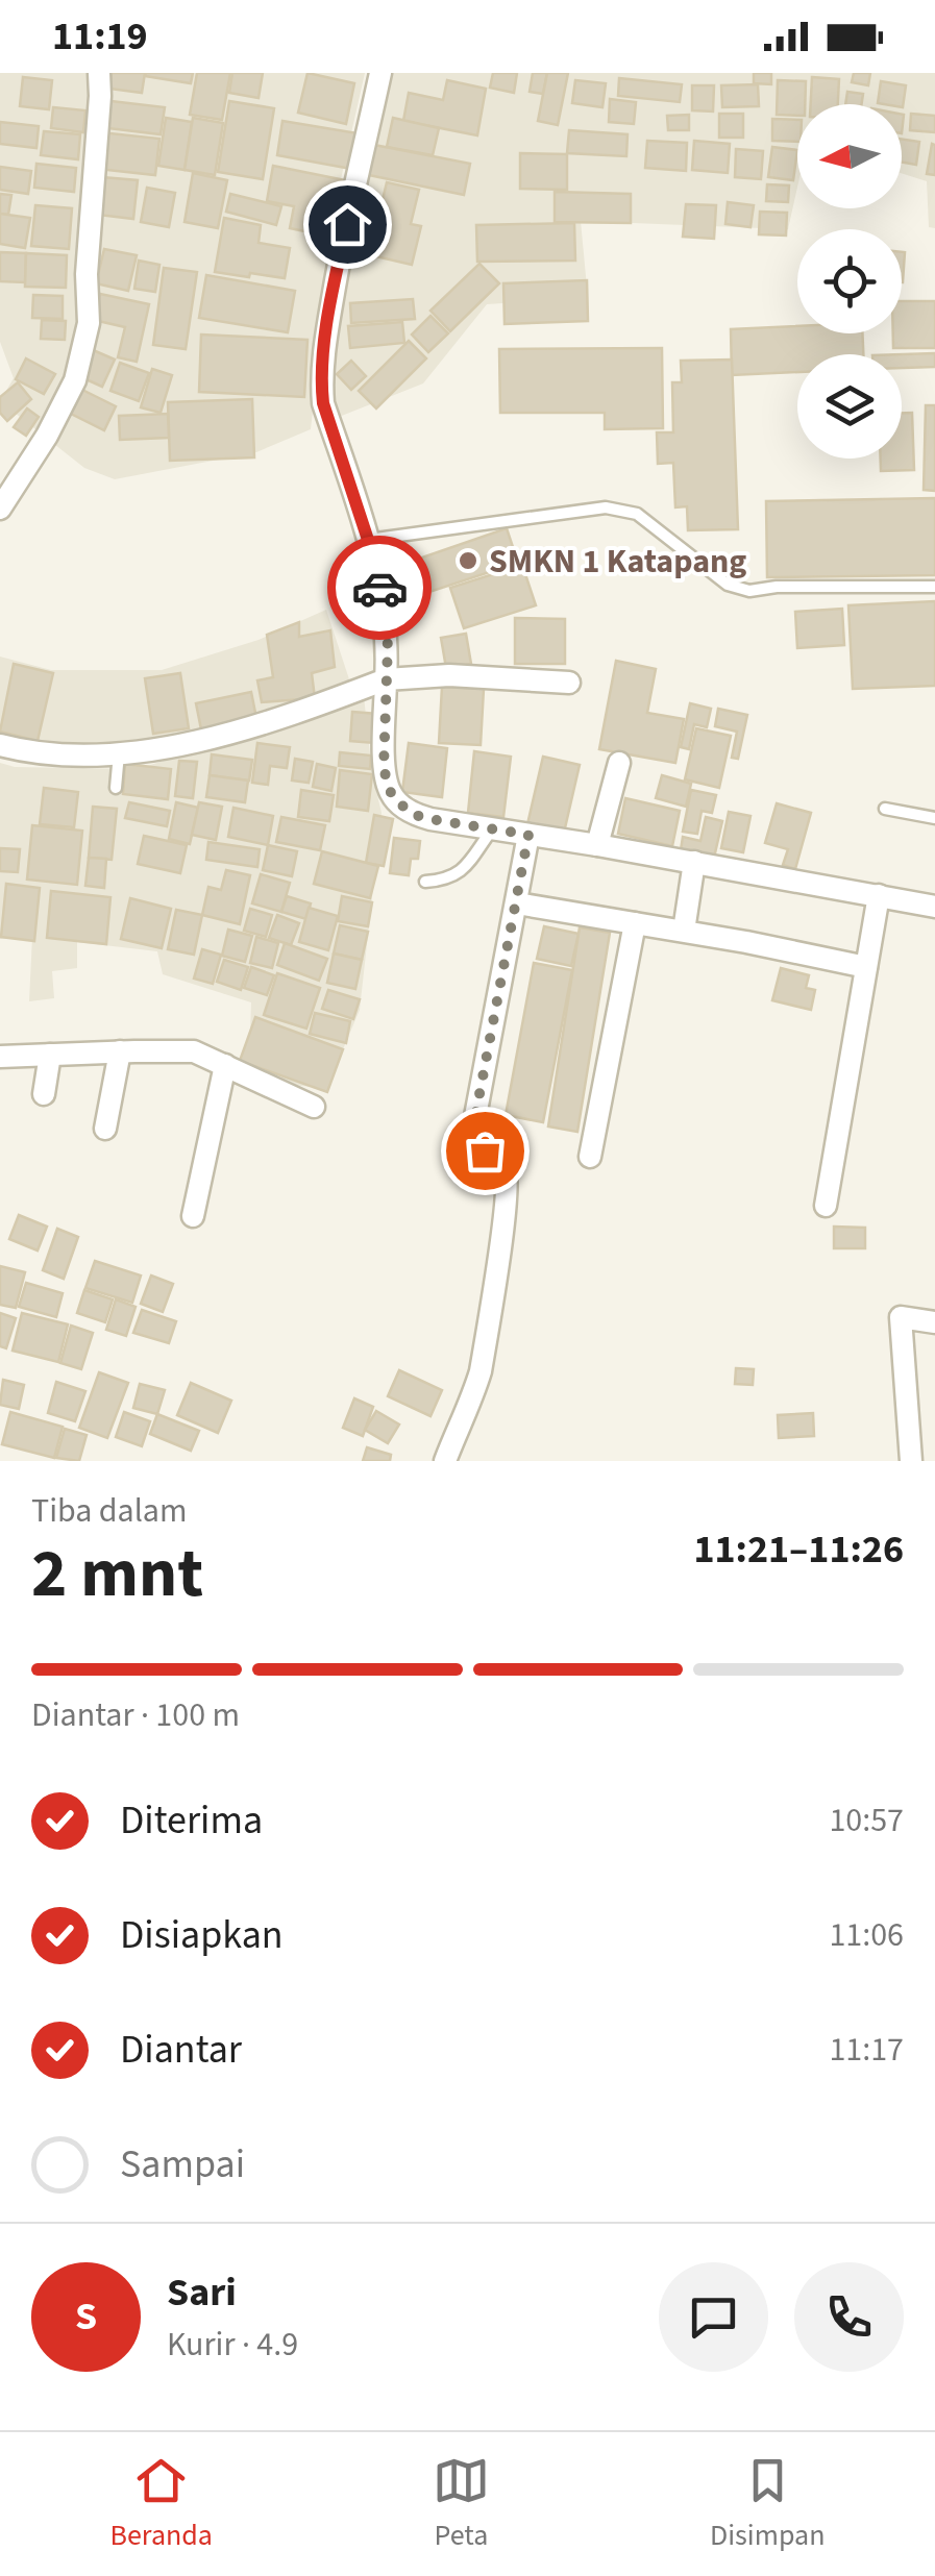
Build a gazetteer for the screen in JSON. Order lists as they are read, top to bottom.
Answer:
{
  "places": ["SMKN 1 Katapang"],
  "north": "left",
  "page": {
    "status": "11:19",
    "heading": ["2 mnt", "Tiba dalam", "11:21–11:26"],
    "panel": ["Sari", "Kurir · 4.9"],
    "bar": "Diantar · 100 m",
    "list": [
      ["Diterima", "10:57"],
      ["Disiapkan", "11:06"],
      ["Diantar", "11:17"],
      "Sampai"
    ],
    "round": "S",
    "tabs": ["Beranda", "Peta", "Disimpan"]
  }
}
